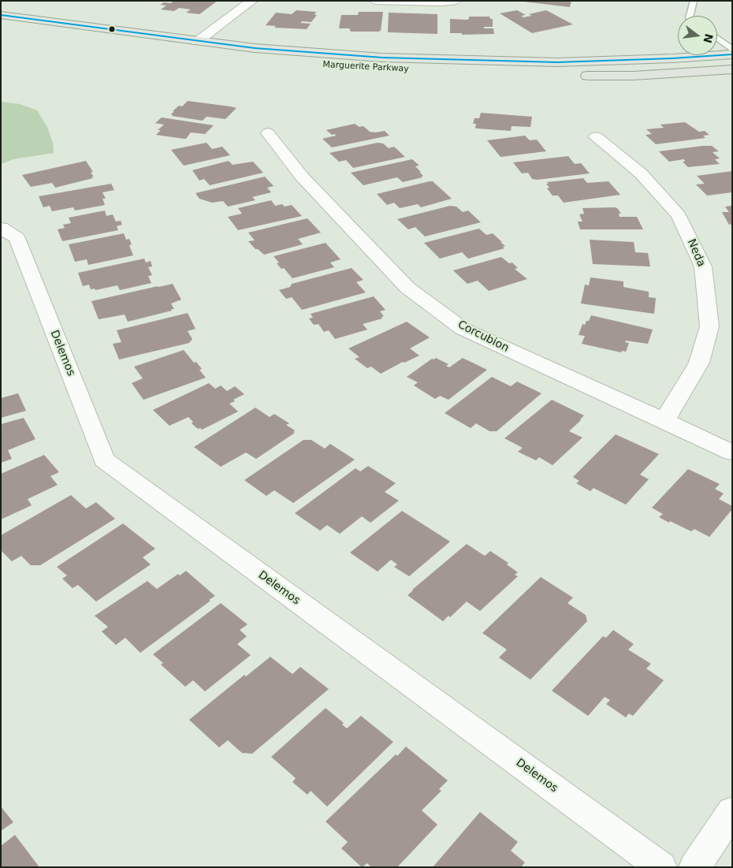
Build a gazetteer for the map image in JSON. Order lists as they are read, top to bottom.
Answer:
{
  "streets": {
    "main road": ["Marguerite Parkway"],
    "street": ["Neda", "Corcubion", "Delemos"]
  },
  "crossings": [
    ["Neda", "Corcubion"]
  ],
  "north": "right"
}
